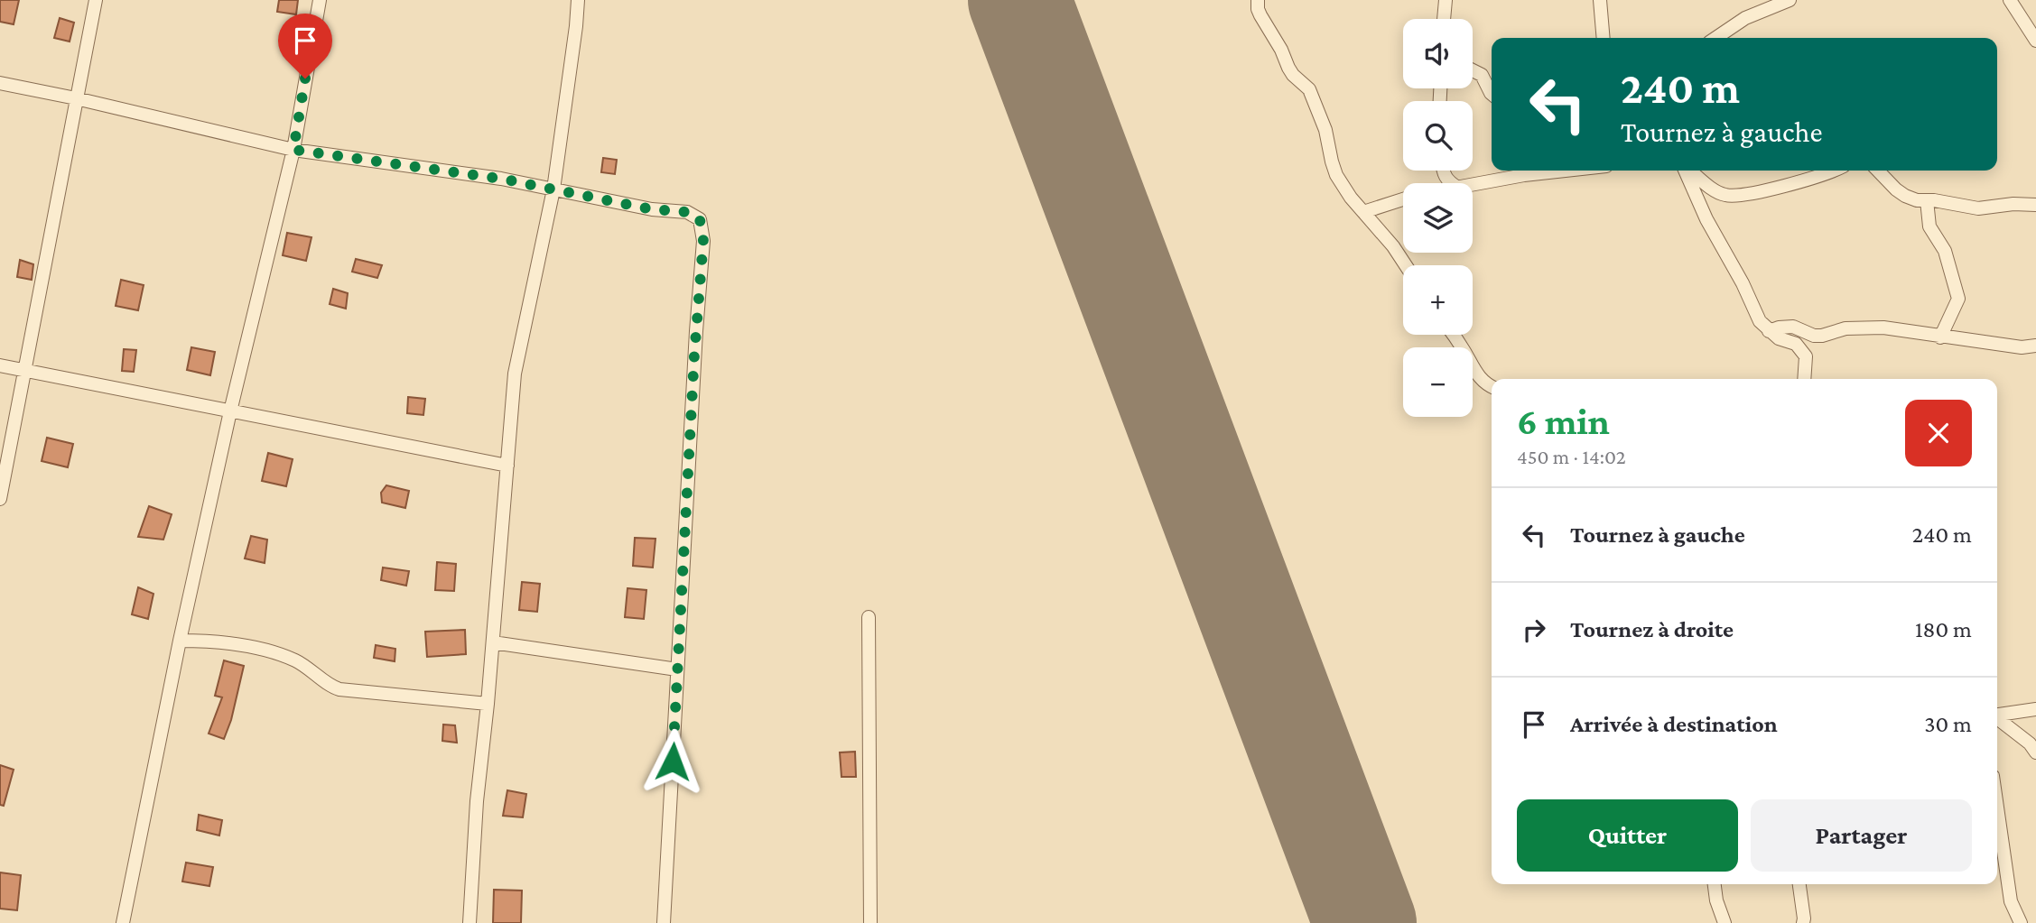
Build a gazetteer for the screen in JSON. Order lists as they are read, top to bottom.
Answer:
{
  "page": {
    "map_buttons": ["+", "−"],
    "turn": ["240 m", "Tournez à gauche"],
    "heading": ["6 min", "450 m · 14:02"],
    "list": [
      {
        "name": "Tournez à gauche",
        "value": "240 m"
      },
      {
        "name": "Tournez à droite",
        "value": "180 m"
      },
      {
        "name": "Arrivée à destination",
        "value": "30 m"
      }
    ],
    "buttons": ["Quitter", "Partager"]
  }
}
